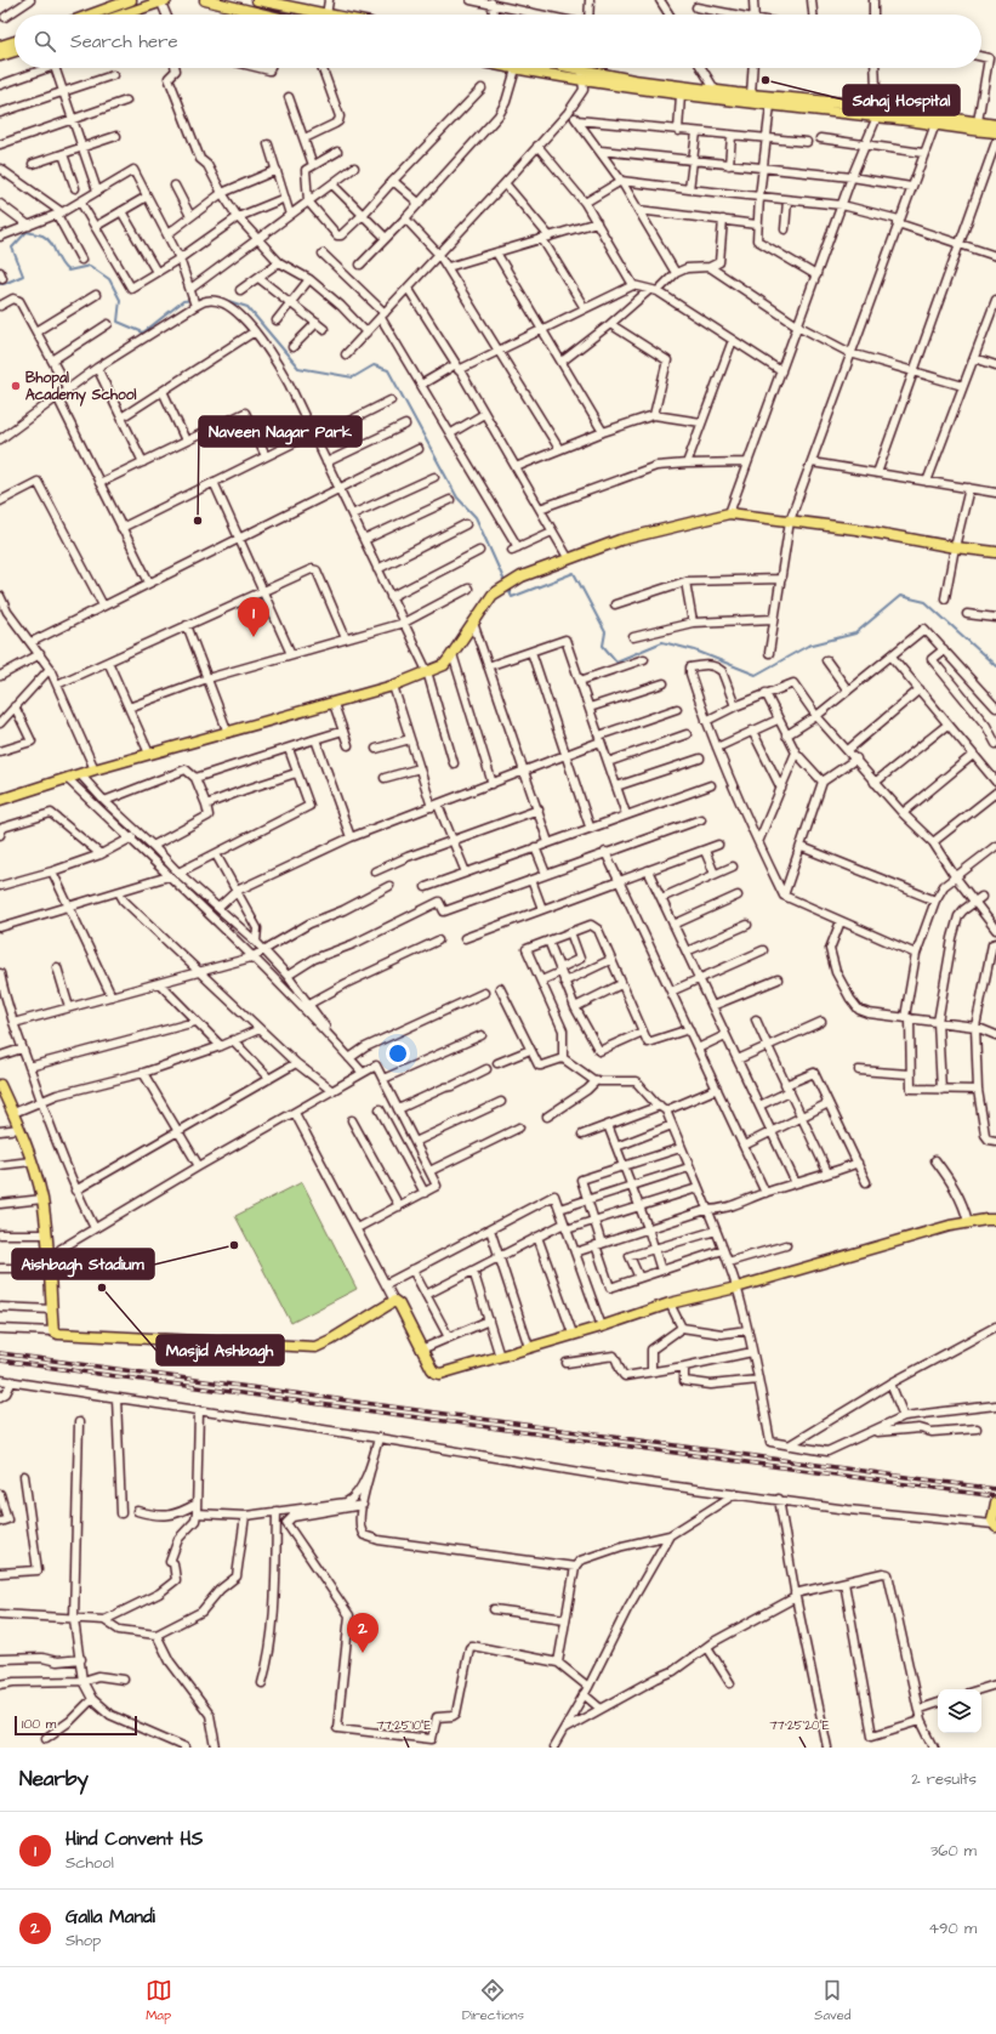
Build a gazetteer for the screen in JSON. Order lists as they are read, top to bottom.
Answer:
{
  "places": [
    "Sahaj Hospital",
    "Bhopal Academy School",
    "Naveen Nagar Park",
    "Aishbagh Stadium",
    "Masjid Ashbagh"
  ],
  "scale_bar": "100 m",
  "page": {
    "search": "Search here",
    "pins": ["1", "2"],
    "scale": "100 m",
    "heading": ["Nearby", "2 results"],
    "list": [
      {
        "mark": "1",
        "name": "Hind Convent HS",
        "note": "School",
        "value": "360 m"
      },
      {
        "mark": "2",
        "name": "Galla Mandi",
        "note": "Shop",
        "value": "490 m"
      }
    ],
    "nav": ["Map", "Directions", "Saved"]
  },
  "coordinates": ["77°25'10\"E", "77°25'20\"E"]
}
